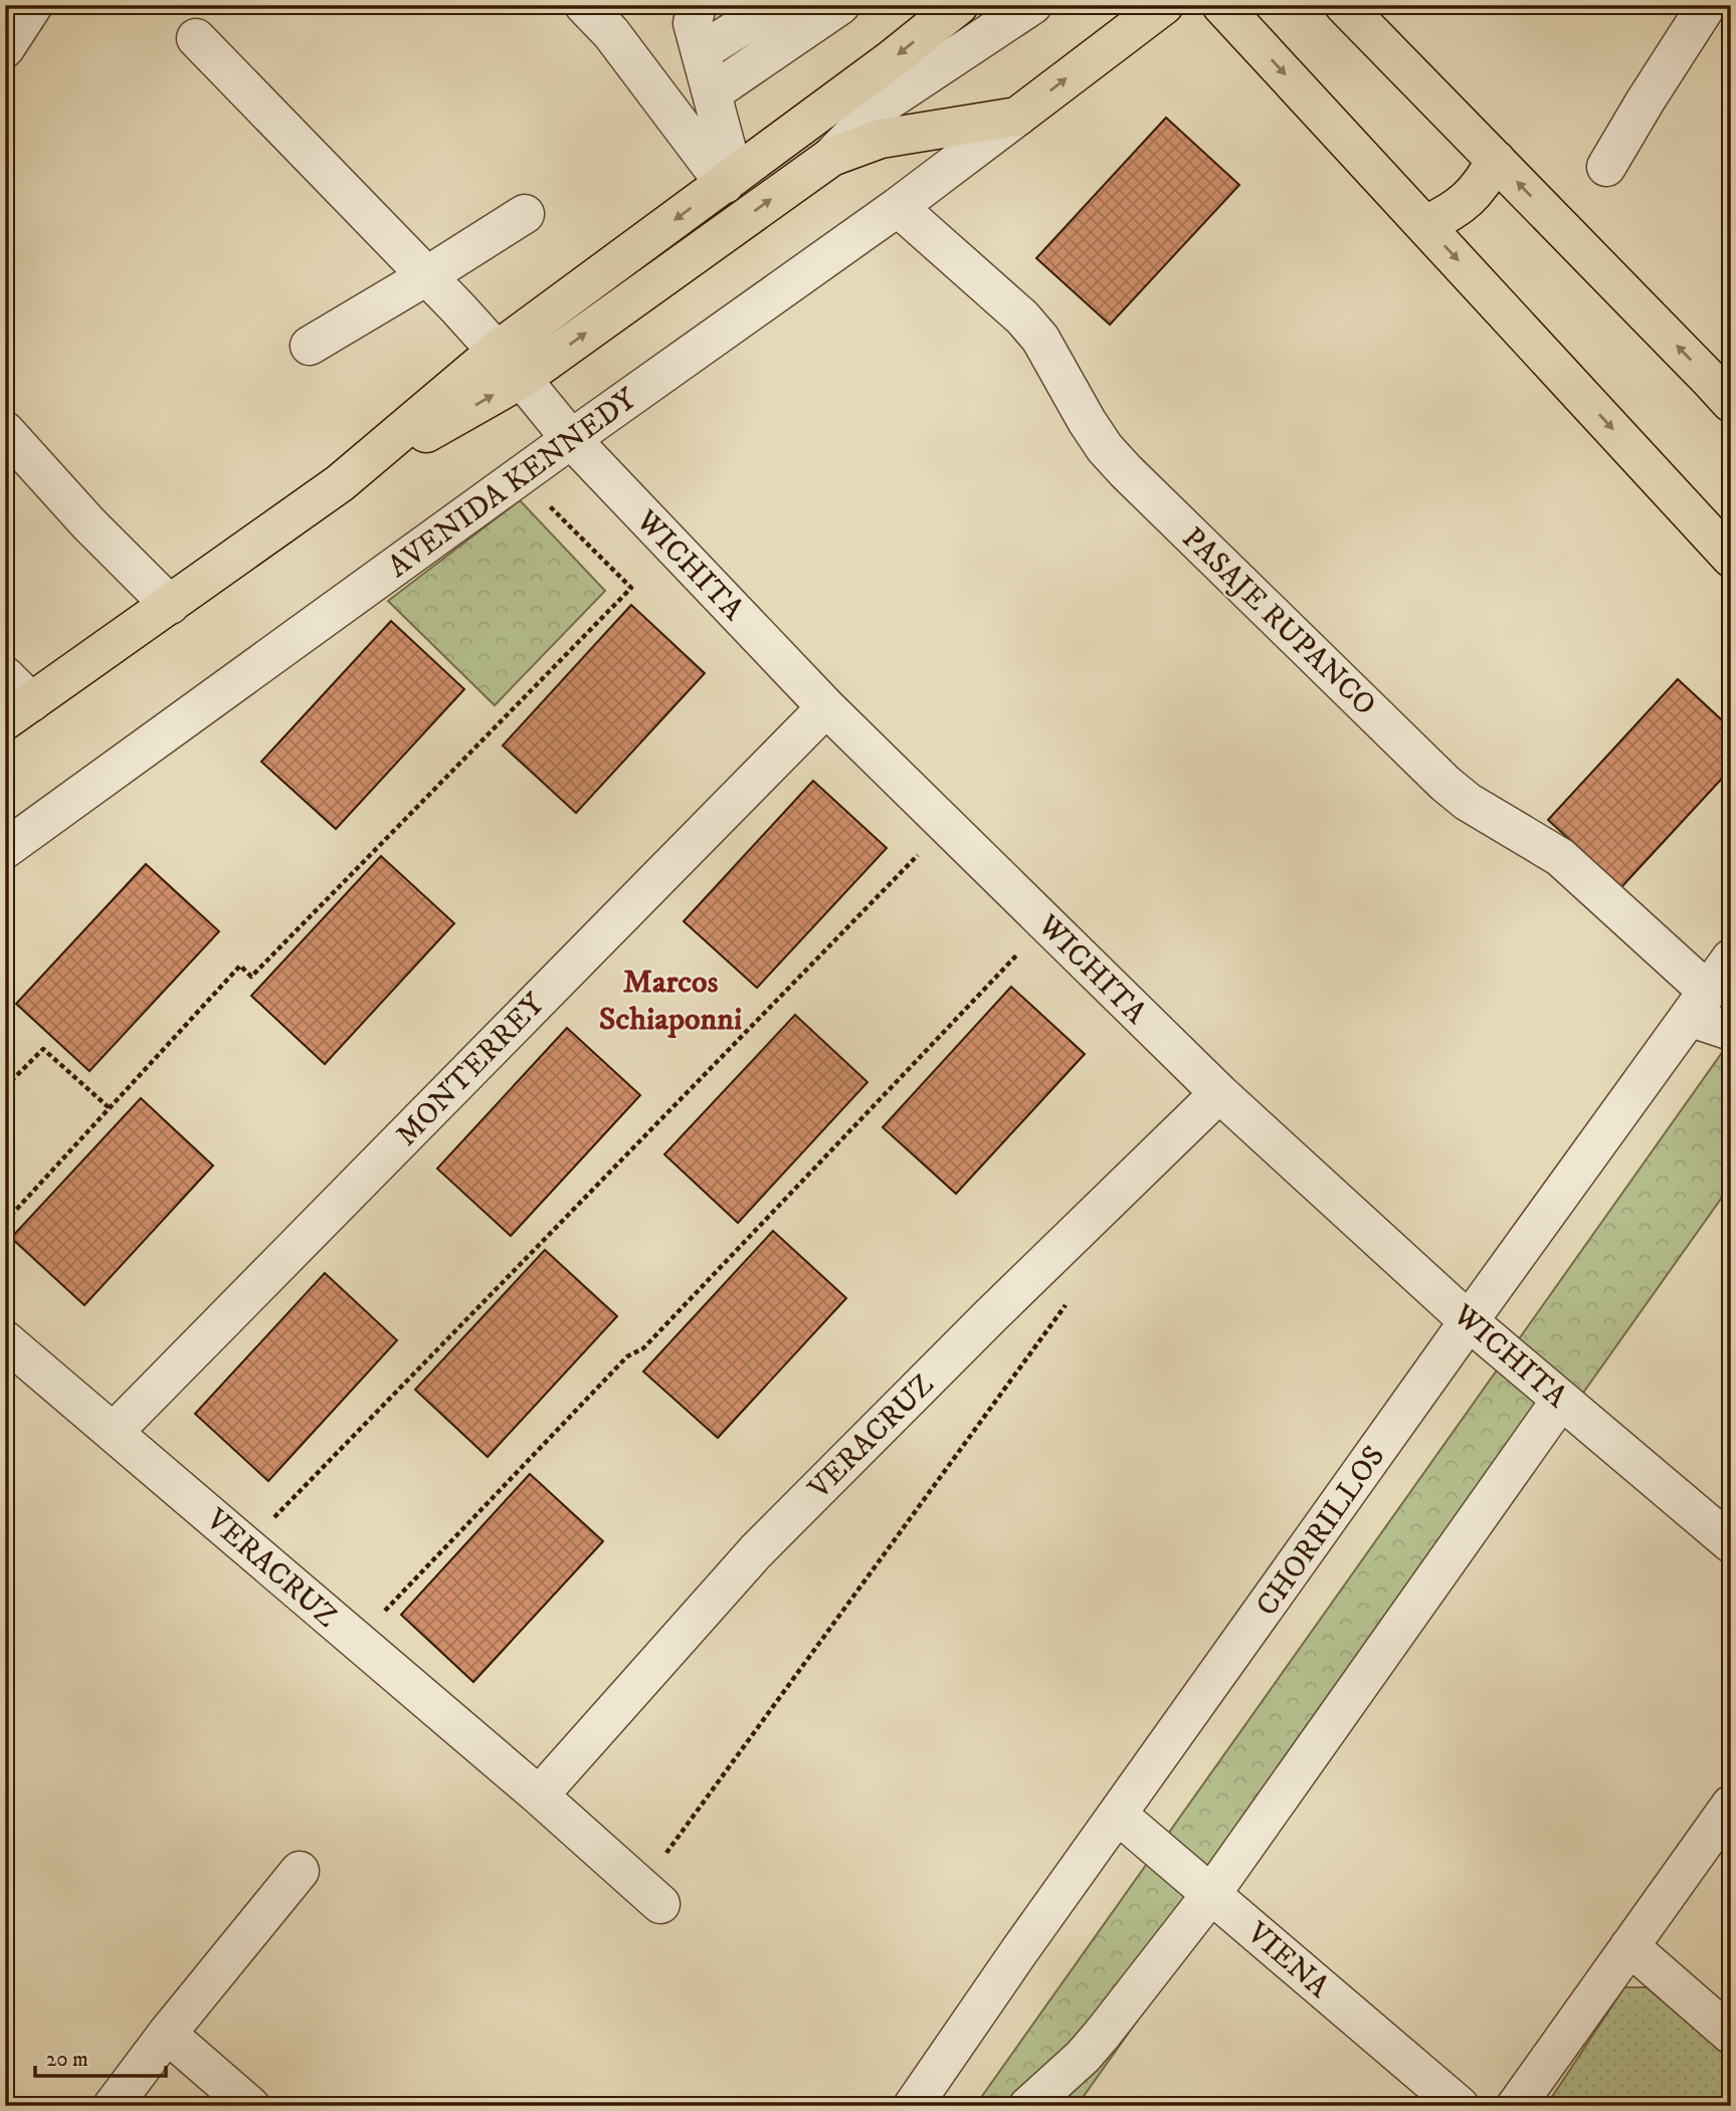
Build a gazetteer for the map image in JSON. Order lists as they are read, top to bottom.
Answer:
{
  "streets": {
    "main road": ["AVENIDA KENNEDY"],
    "street": [
      "WICHITA",
      "PASAJE RUPANCO",
      "MONTERREY",
      "VERACRUZ",
      "CHORRILLOS",
      "VIENA"
    ]
  },
  "crossings": [
    ["AVENIDA KENNEDY", "WICHITA"],
    ["AVENIDA KENNEDY", "PASAJE RUPANCO"],
    ["WICHITA", "MONTERREY"],
    ["WICHITA", "VERACRUZ"],
    ["WICHITA", "CHORRILLOS"],
    ["PASAJE RUPANCO", "CHORRILLOS"],
    ["MONTERREY", "VERACRUZ"],
    ["CHORRILLOS", "VIENA"]
  ],
  "districts": ["Marcos Schiaponni"],
  "scale_bar": "20 m"
}
